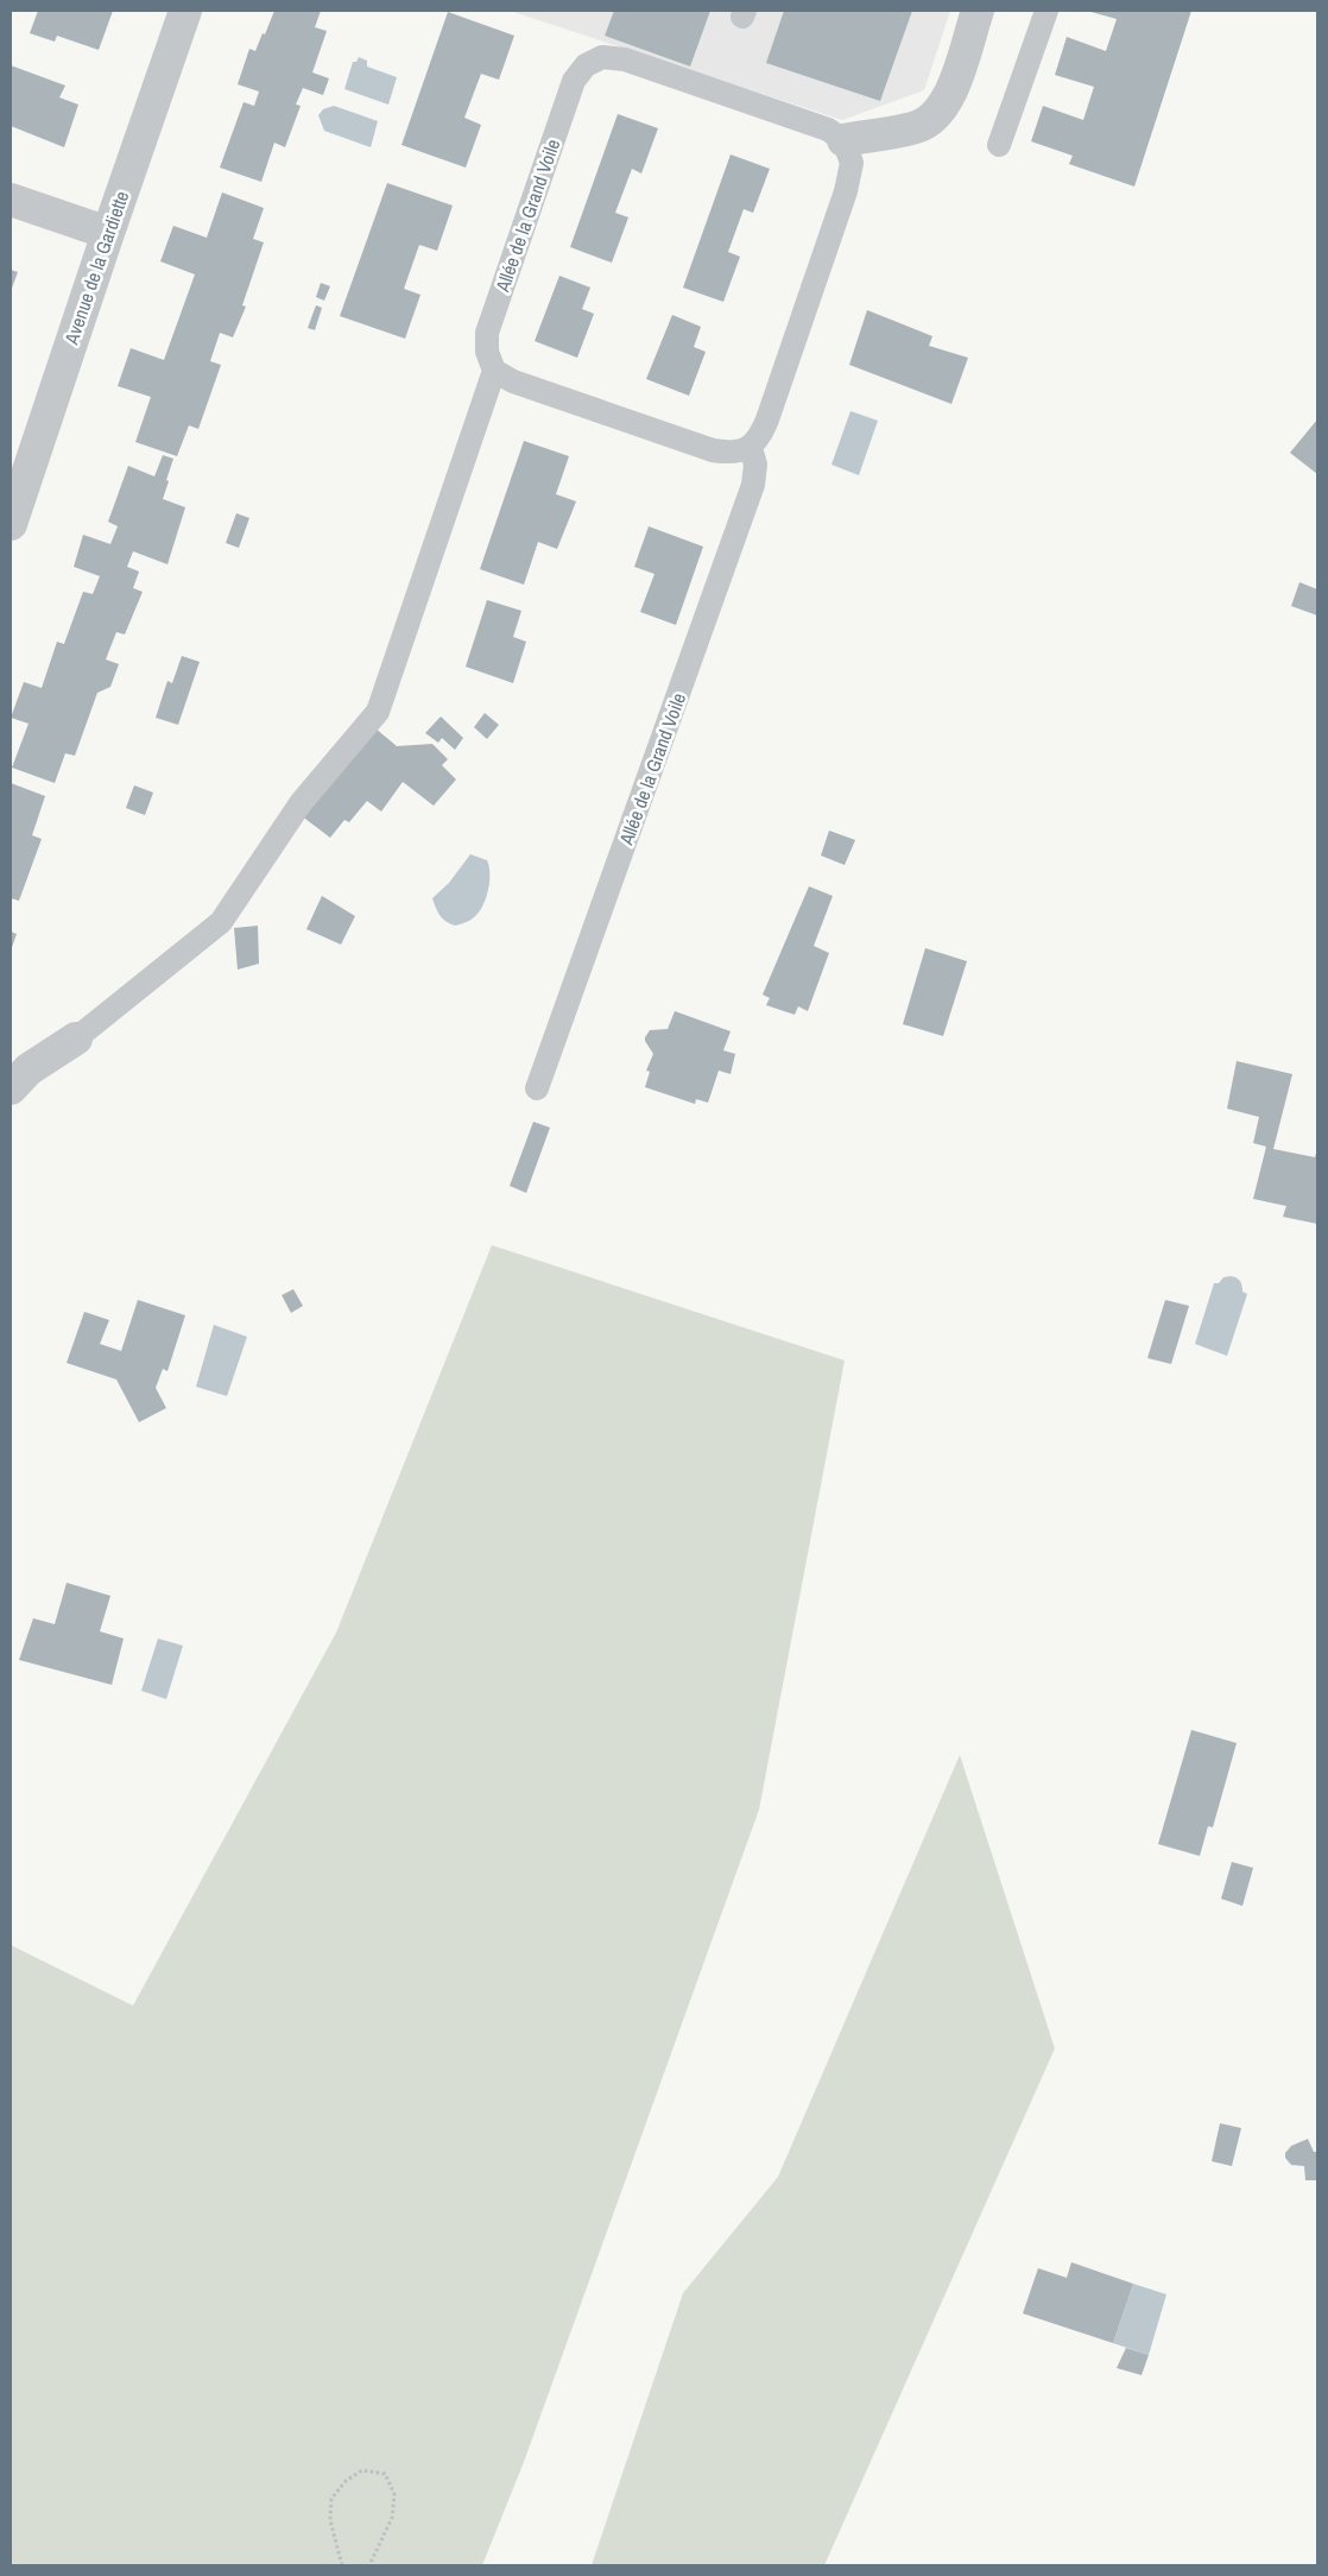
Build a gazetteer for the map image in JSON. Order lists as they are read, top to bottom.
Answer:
{
  "streets": {
    "street": ["Avenue de la Gardiette"],
    "lane": ["Allée de la Grand Voile"]
  }
}
